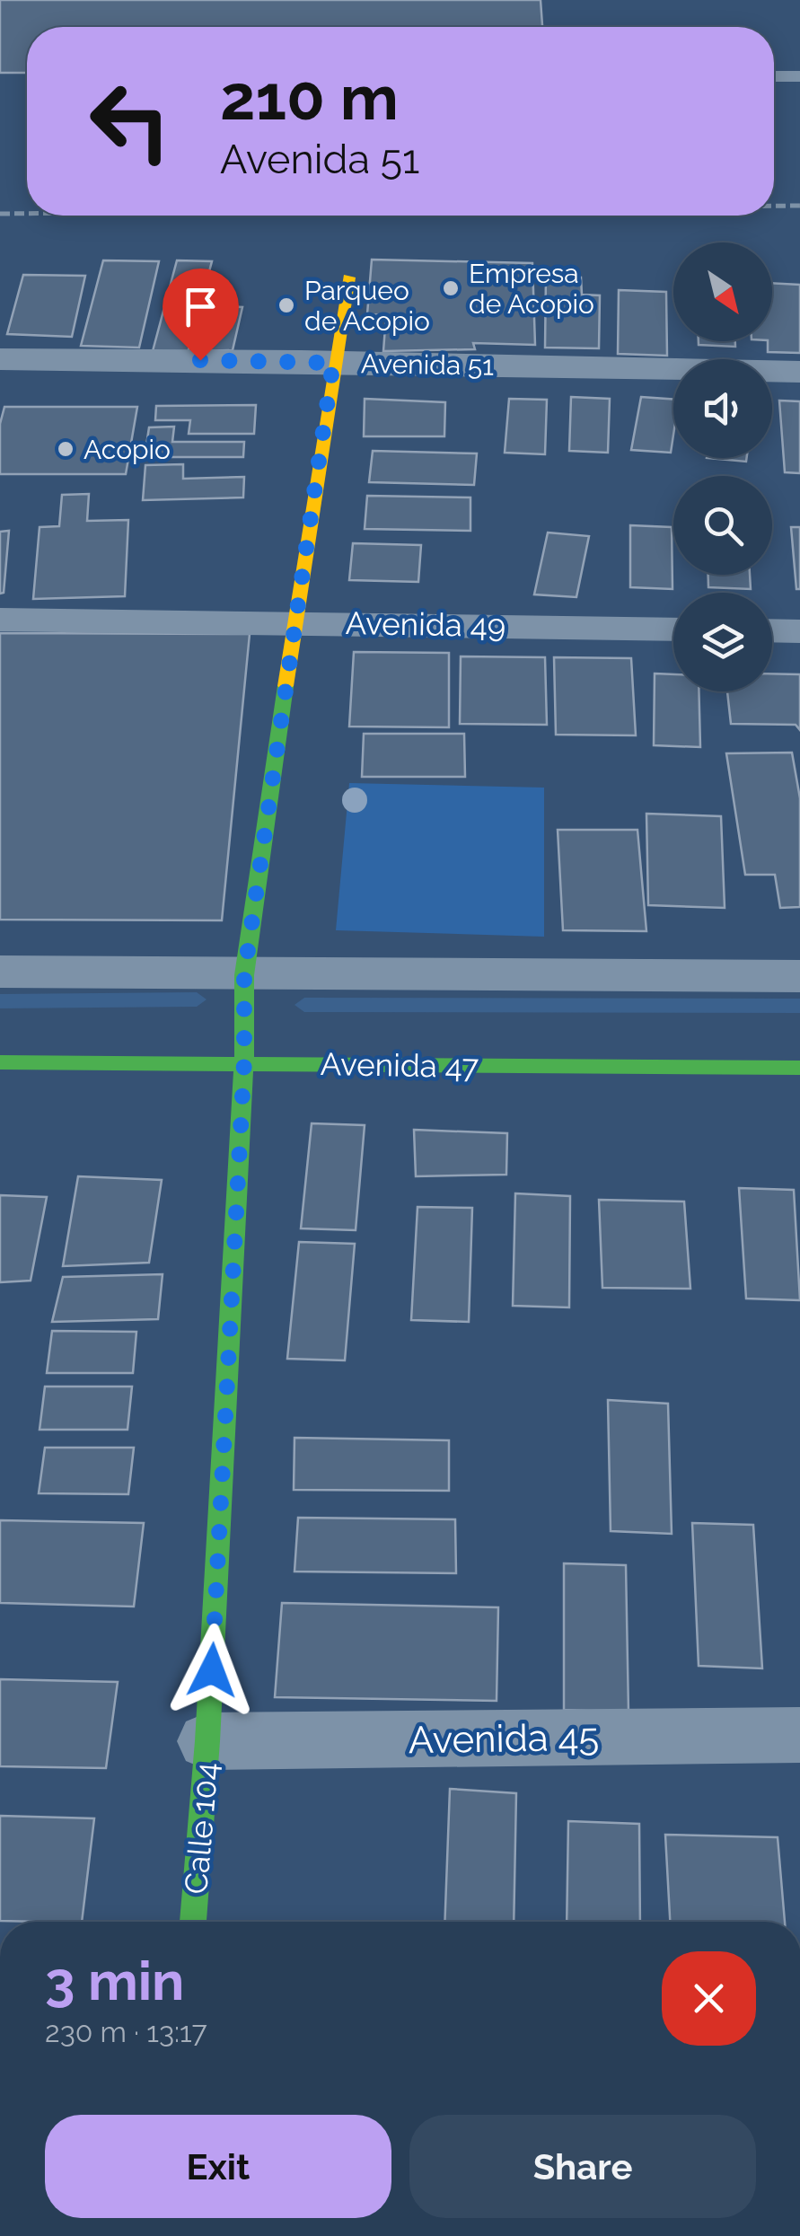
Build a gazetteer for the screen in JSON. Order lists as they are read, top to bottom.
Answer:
{
  "streets": {
    "street": [
      "Avenida 51",
      "Avenida 49",
      "Avenida 47",
      "Avenida 45",
      "Calle 104"
    ]
  },
  "crossings": [
    ["Avenida 51", "Calle 104"],
    ["Avenida 49", "Calle 104"],
    ["Avenida 47", "Calle 104"],
    ["Avenida 45", "Calle 104"]
  ],
  "places": ["Empresa de Acopio", "Parqueo de Acopio", "Acopio"],
  "north": "bottom right",
  "page": {
    "turn": ["210 m", "Avenida 51"],
    "heading": ["3 min", "230 m · 13:17"],
    "buttons": ["Exit", "Share"]
  }
}
